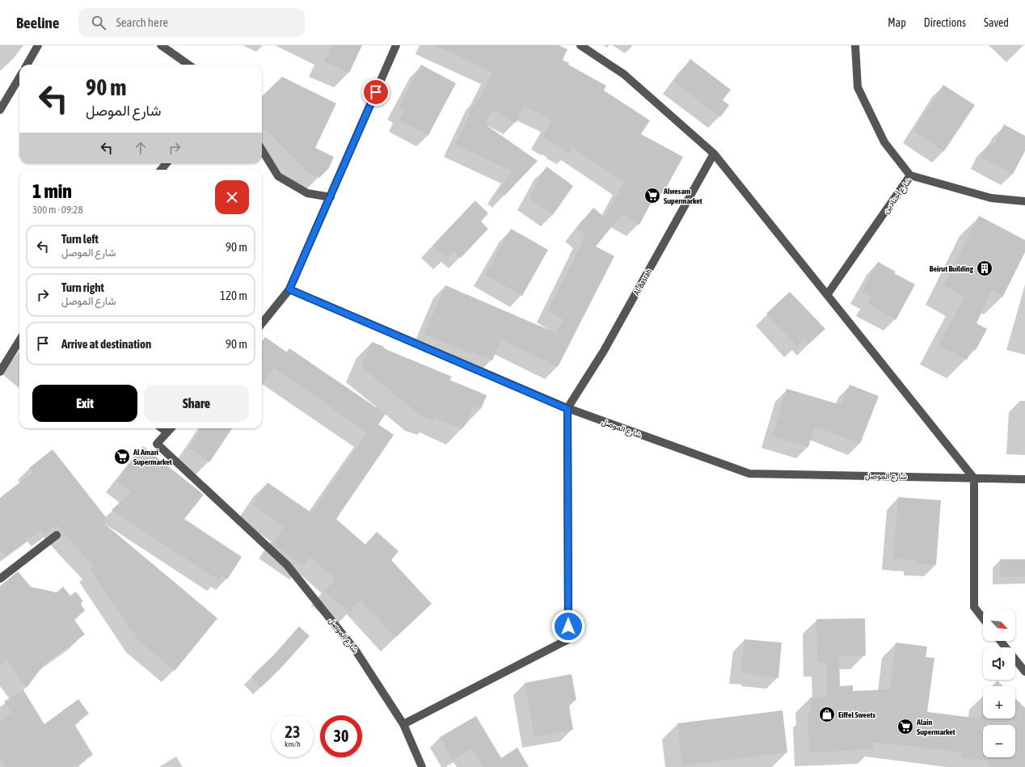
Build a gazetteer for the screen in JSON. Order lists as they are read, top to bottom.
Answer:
{
  "streets": {
    "street": ["شارع أجنادين", "Al-Basrah", "شارع الموصل"]
  },
  "crossings": [
    ["Al-Basrah", "شارع الموصل"]
  ],
  "places": {
    "supermarket": ["Alwesam Supermarket", "Al Amari Supermarket", "Alain Supermarket"],
    "building": ["Beirut Building"],
    "shop": ["Eiffel Sweets"]
  },
  "north": "bottom right",
  "page": {
    "header": "Beeline",
    "search": "Search here",
    "nav": ["Map", "Directions", "Saved"],
    "turn": ["90 m", "شارع الموصل"],
    "heading": ["1 min", "300 m · 09:28"],
    "list": [
      {
        "name": "Turn left",
        "note": "شارع الموصل",
        "value": "90 m"
      },
      {
        "name": "Turn right",
        "note": "شارع الموصل",
        "value": "120 m"
      },
      {
        "name": "Arrive at destination",
        "value": "90 m"
      }
    ],
    "buttons": ["Exit", "Share"],
    "map_buttons": ["+", "−"],
    "speed": "23 km/h",
    "limit": "30"
  }
}
